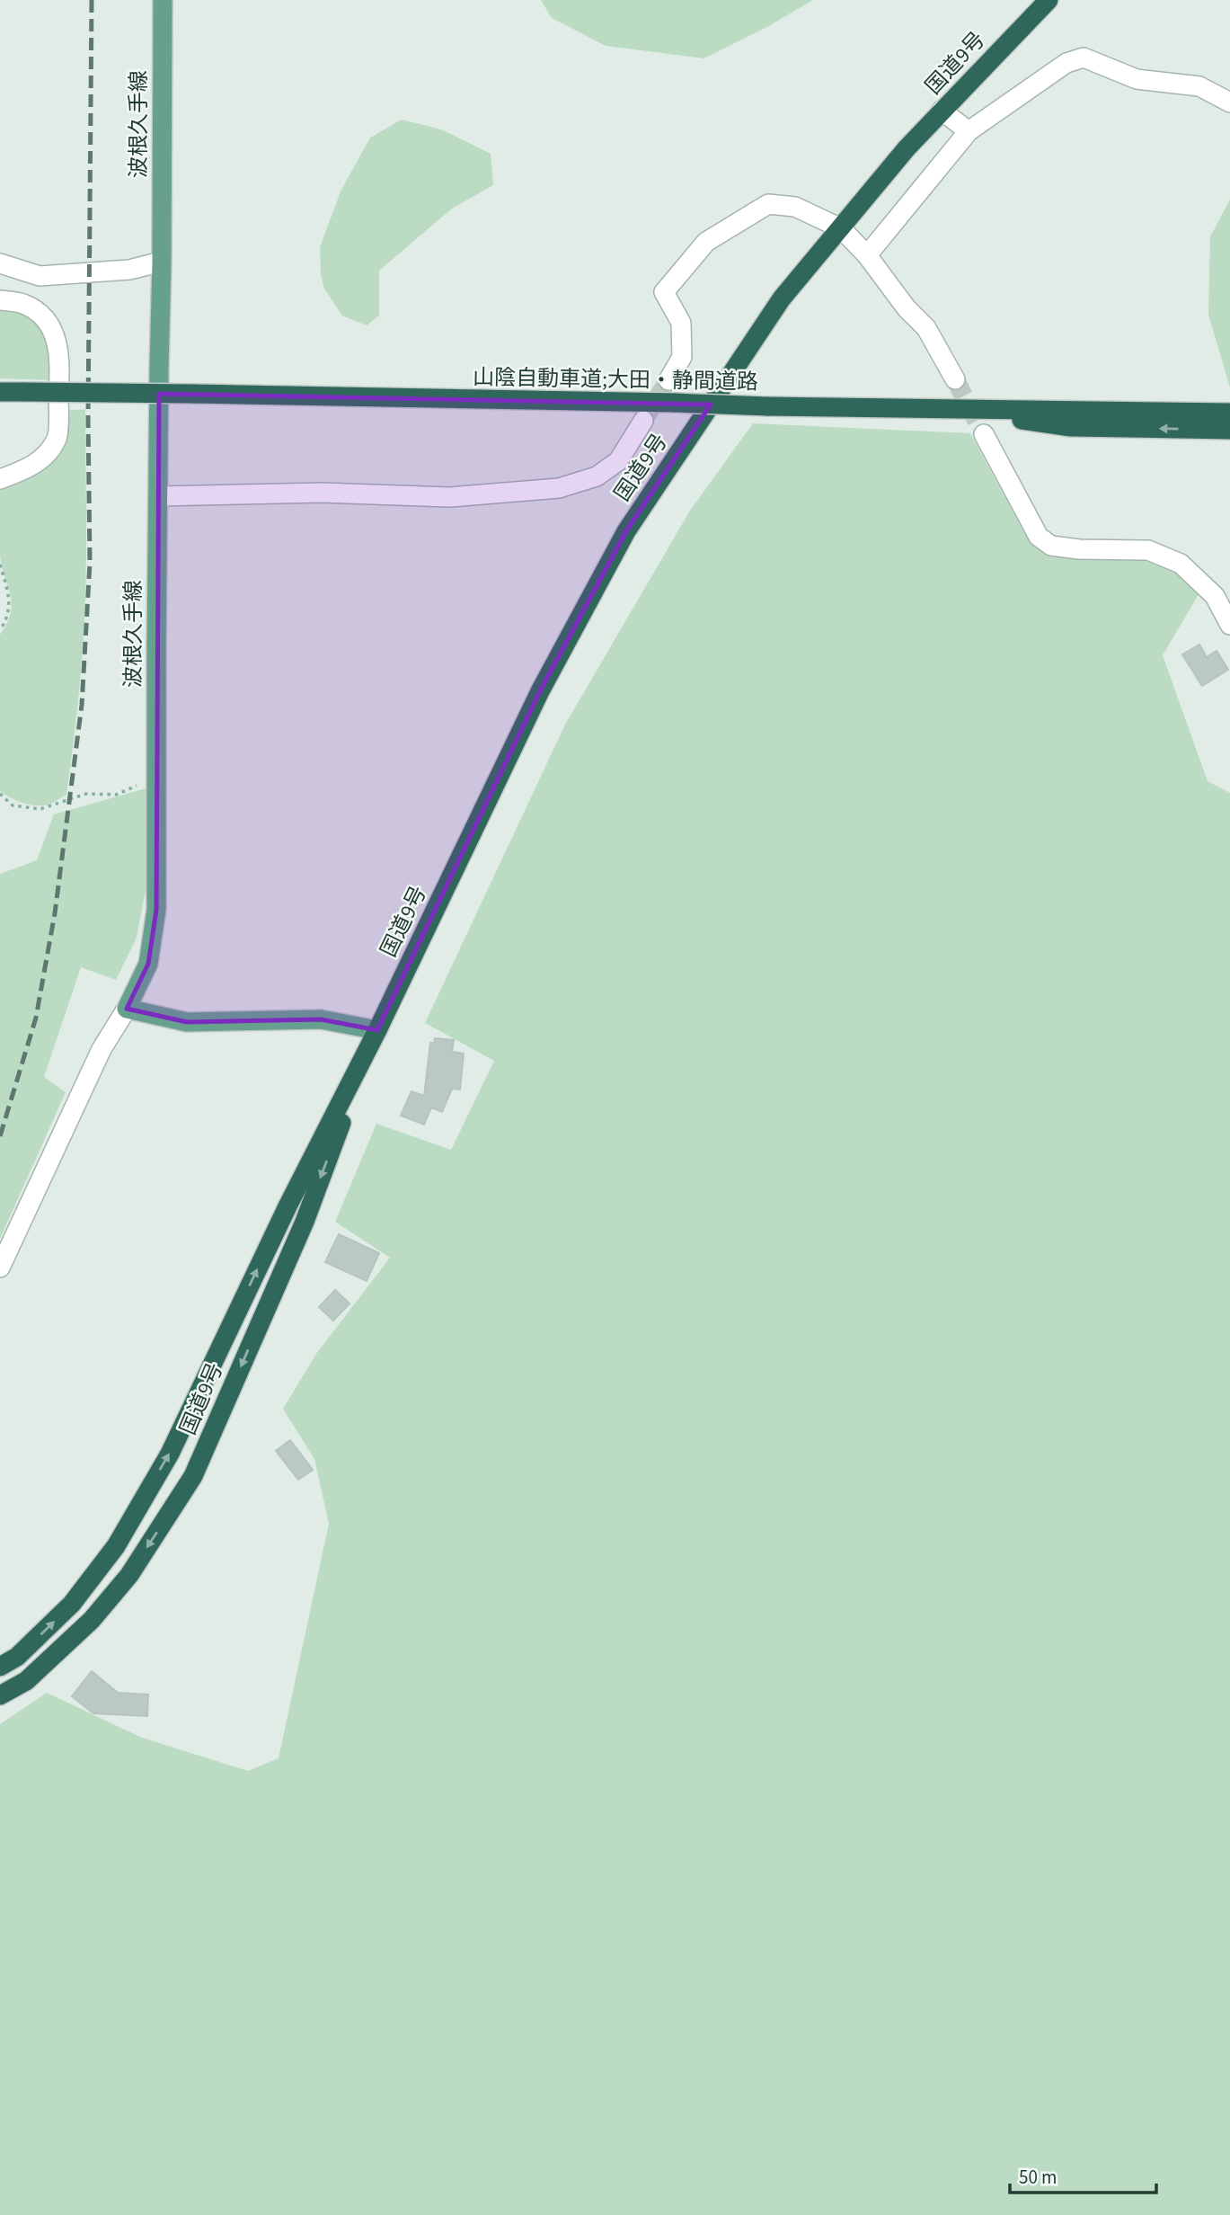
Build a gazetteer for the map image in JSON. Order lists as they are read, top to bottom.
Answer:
{
  "streets": {
    "highway": ["国道9号", "山陰自動車道;大田・静間道路"],
    "main road": ["波根久手線"]
  },
  "scale_bar": "50 m"
}
